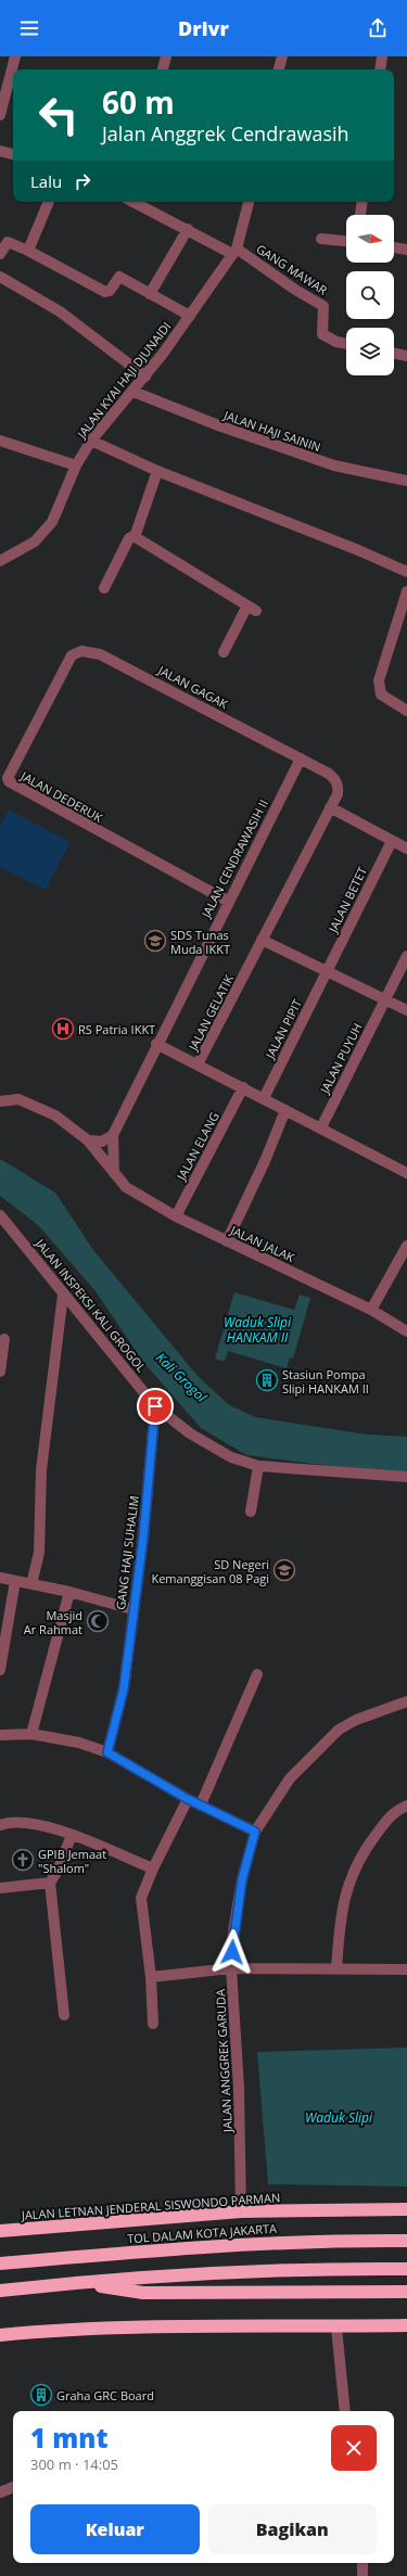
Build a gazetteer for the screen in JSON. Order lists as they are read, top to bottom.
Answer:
{
  "streets": {
    "highway": ["JALAN LETNAN JENDERAL SISWONDO PARMAN", "TOL DALAM KOTA JAKARTA"],
    "street": [
      "GANG MAWAR",
      "JALAN KYAI HAJI DJUNAIDI",
      "JALAN HAJI SAININ",
      "JALAN GAGAK",
      "JALAN DEDERUK",
      "JALAN CENDRAWASIH II",
      "JALAN BETET",
      "JALAN GELATIK",
      "JALAN PIPIT",
      "JALAN PUYUH",
      "JALAN ELANG",
      "JALAN JALAK",
      "JALAN INSPEKSI KALI GROGOL",
      "GANG HAJI SUHALIM",
      "JALAN ANGGREK GARUDA"
    ]
  },
  "crossings": [
    ["GANG MAWAR", "JALAN KYAI HAJI DJUNAIDI"],
    ["JALAN KYAI HAJI DJUNAIDI", "JALAN HAJI SAININ"],
    ["JALAN GAGAK", "JALAN DEDERUK"],
    ["JALAN GAGAK", "JALAN CENDRAWASIH II"],
    ["JALAN GAGAK", "JALAN GELATIK"],
    ["JALAN DEDERUK", "JALAN CENDRAWASIH II"],
    ["JALAN CENDRAWASIH II", "JALAN JALAK"],
    ["JALAN BETET", "JALAN PIPIT"],
    ["JALAN GELATIK", "JALAN PIPIT"],
    ["JALAN GELATIK", "JALAN PUYUH"],
    ["JALAN GELATIK", "JALAN ELANG"],
    ["JALAN ELANG", "JALAN JALAK"],
    ["JALAN INSPEKSI KALI GROGOL", "GANG HAJI SUHALIM"],
    ["JALAN ANGGREK GARUDA", "JALAN LETNAN JENDERAL SISWONDO PARMAN"]
  ],
  "water": ["Waduk Slipi HANKAM II", "Kali Grogol", "Waduk Slipi"],
  "places": {
    "school or university": ["SDS Tunas Muda IKKT", "SD Negeri Kemanggisan 08 Pagi"],
    "hospital": ["RS Patria IKKT"],
    "building": ["Stasiun Pompa Slipi HANKAM II", "Graha GRC Board"],
    "mosque": ["Masjid Ar Rahmat"],
    "church": ["GPIB Jemaat \"Shalom\""]
  },
  "north": "right",
  "page": {
    "header": "Drivr",
    "turn": ["60 m", "Jalan Anggrek Cendrawasih"],
    "then": "Lalu",
    "heading": ["1 mnt", "300 m · 14:05"],
    "buttons": ["Keluar", "Bagikan"]
  }
}
